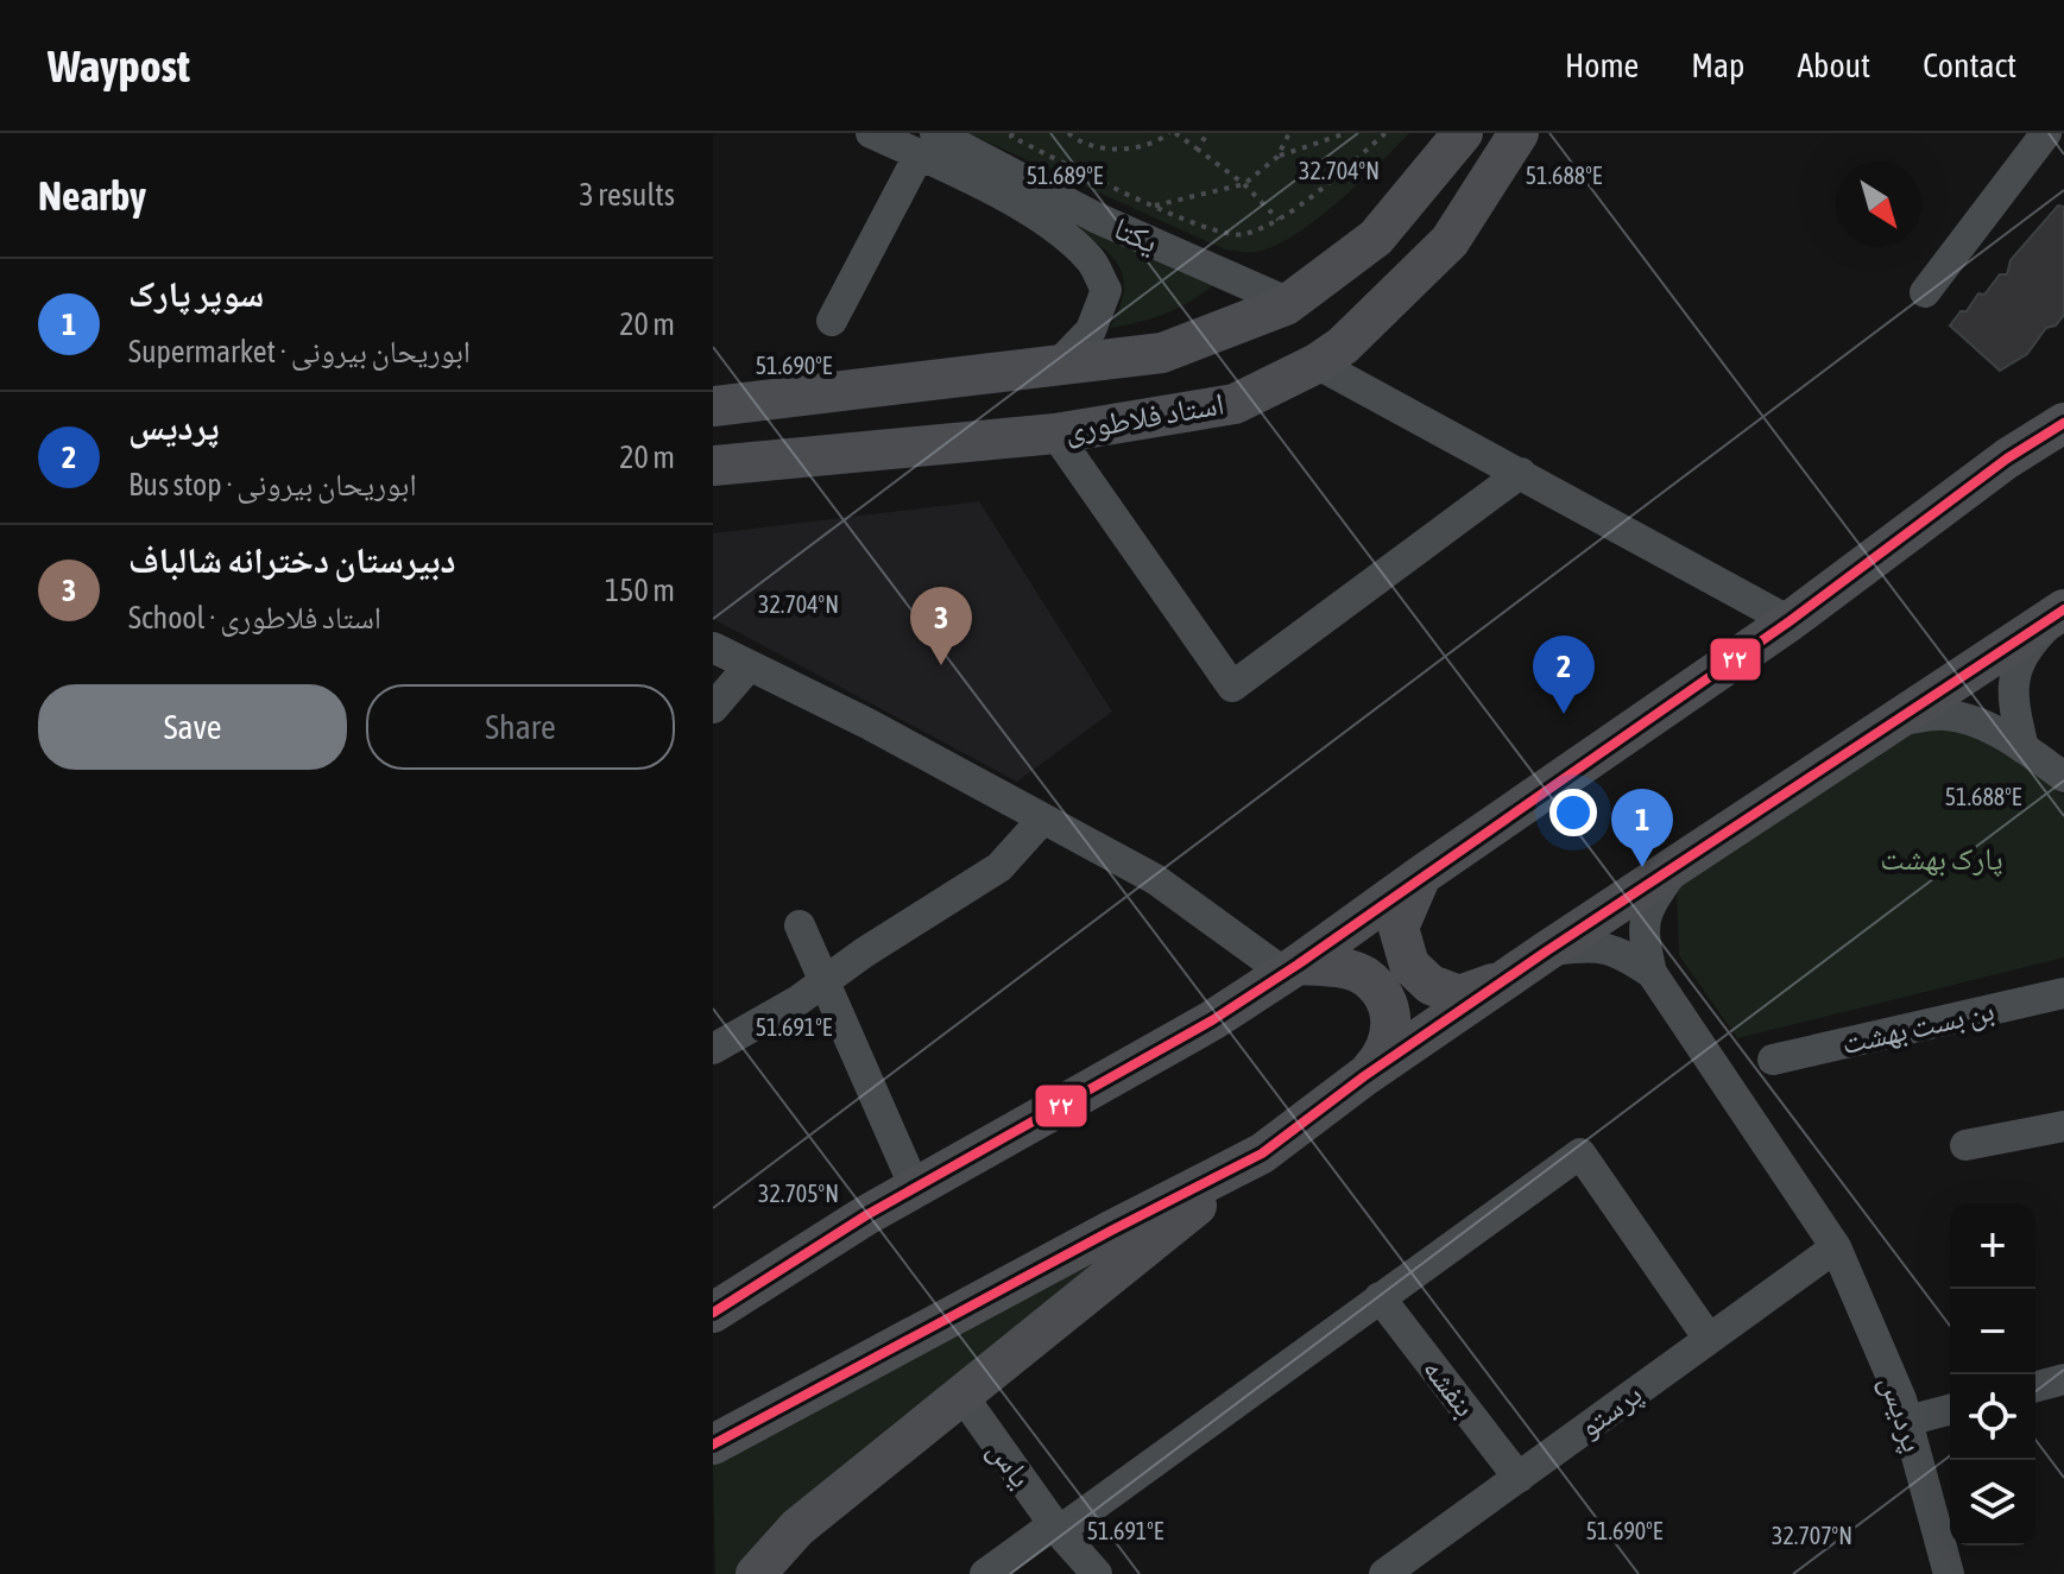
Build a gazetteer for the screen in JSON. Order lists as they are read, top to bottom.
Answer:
{
  "streets": {
    "main road": ["استاد فلاطوری"],
    "street": [
      "یکتا",
      "بن بست بهشت",
      "بنفشه",
      "پرستو",
      "پردیس",
      "یاس"
    ]
  },
  "crossings": [
    ["یکتا", "استاد فلاطوری"],
    ["بنفشه", "پرستو"],
    ["پرستو", "پردیس"]
  ],
  "parks": ["پارک بهشت"],
  "lines": ["transit line ۲۲"],
  "north": "bottom right",
  "page": {
    "header": "Waypost",
    "nav": [
      "Home",
      "Map",
      "About",
      "Contact"
    ],
    "heading": ["Nearby", "3 results"],
    "list": [
      {
        "mark": "1",
        "name": "سوپر پارک",
        "note": "Supermarket · ابوریحان بیرونی",
        "value": "20 m"
      },
      {
        "mark": "2",
        "name": "پردیس",
        "note": "Bus stop · ابوریحان بیرونی",
        "value": "20 m"
      },
      {
        "mark": "3",
        "name": "دبیرستان دخترانه شالباف",
        "note": "School · استاد فلاطوری",
        "value": "150 m"
      }
    ],
    "pins": ["3", "2", "1"],
    "buttons": ["Save", "Share"],
    "map_buttons": ["+", "−"]
  },
  "coordinates": [
    "32.704°N",
    "51.689°E",
    "51.688°E",
    "51.690°E",
    "51.691°E",
    "32.705°N",
    "32.707°N"
  ]
}
